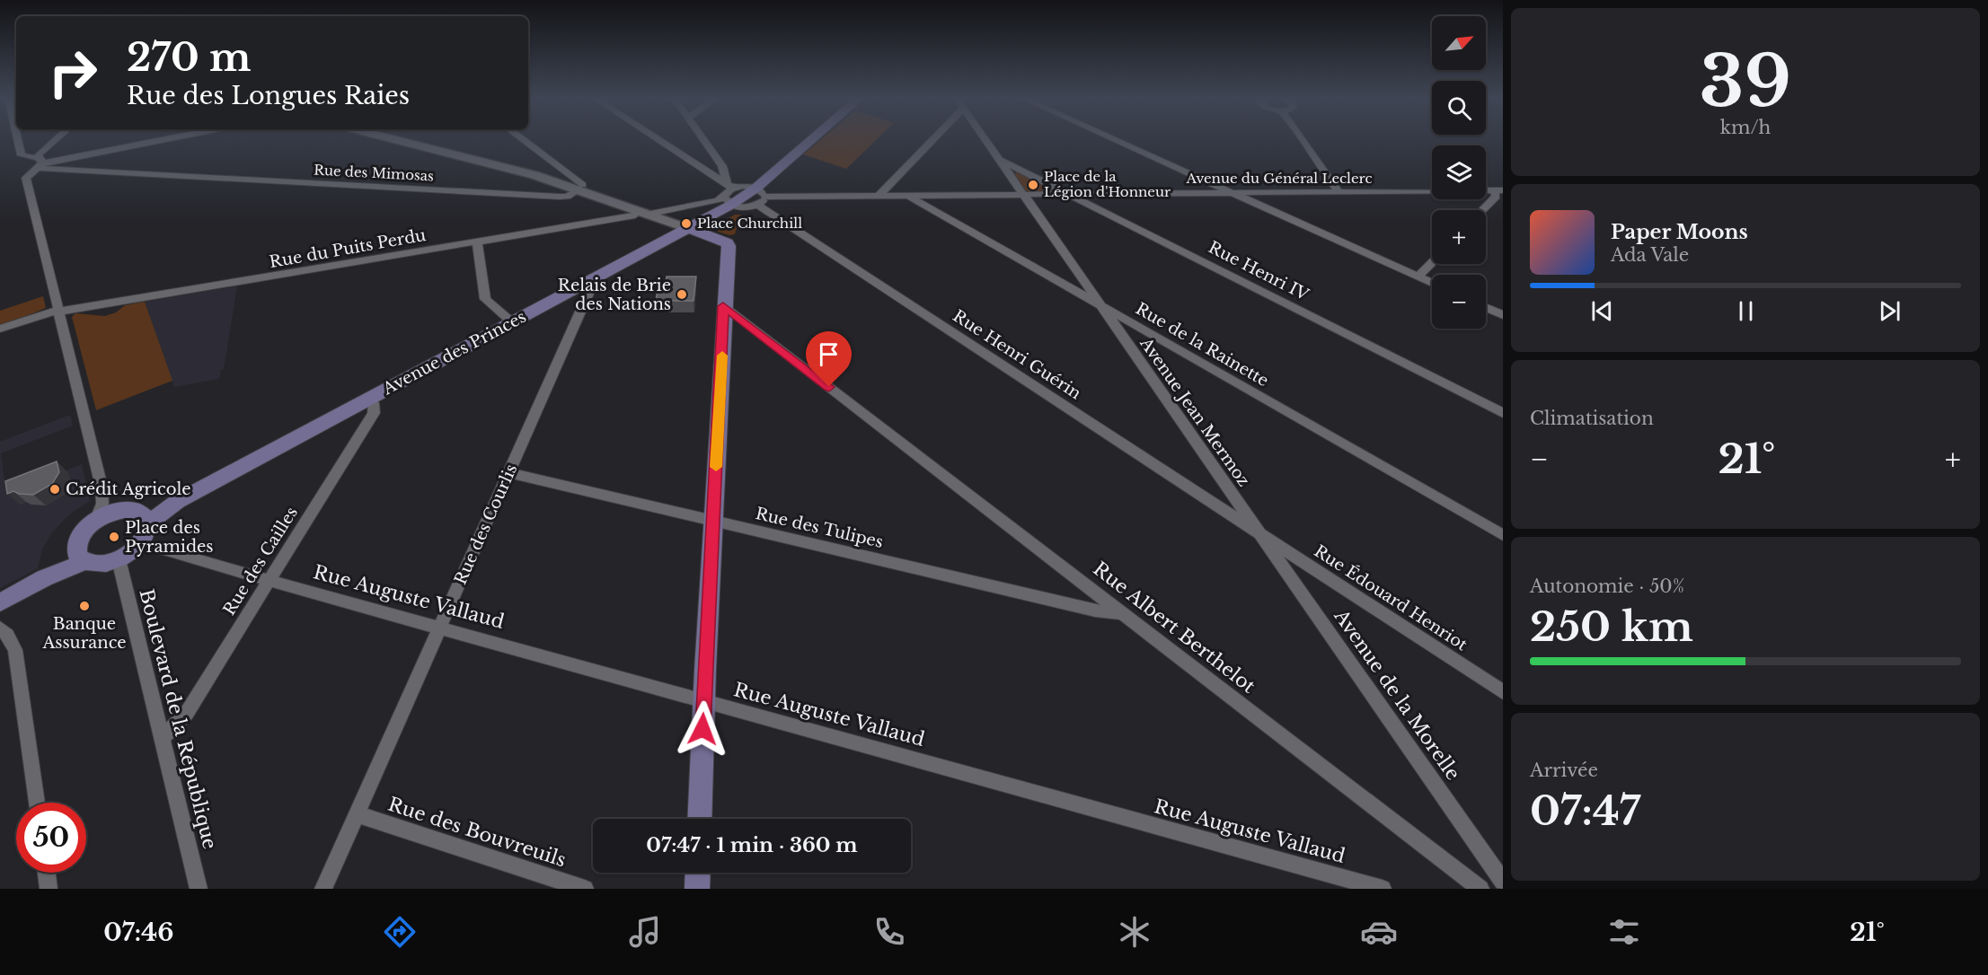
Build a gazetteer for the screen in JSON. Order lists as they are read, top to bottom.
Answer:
{
  "streets": {
    "main road": ["Avenue des Princes"],
    "street": [
      "Rue des Mimosas",
      "Avenue du Général Leclerc",
      "Rue du Puits Perdu",
      "Rue Henri IV",
      "Rue de la Rainette",
      "Rue Henri Guérin",
      "Avenue Jean Mermoz",
      "Rue des Courlis",
      "Rue des Tulipes",
      "Rue des Cailles",
      "Rue Auguste Vallaud",
      "Rue Édouard Henriot",
      "Rue Albert Berthelot",
      "Avenue de la Morelle",
      "Boulevard de la République",
      "Rue des Bouvreuils"
    ]
  },
  "crossings": [
    ["Avenue du Général Leclerc", "Rue Henri IV"],
    ["Avenue du Général Leclerc", "Rue de la Rainette"],
    ["Avenue du Général Leclerc", "Avenue des Princes"],
    ["Avenue du Général Leclerc", "Rue Henri Guérin"],
    ["Avenue du Général Leclerc", "Avenue Jean Mermoz"],
    ["Rue du Puits Perdu", "Avenue des Princes"],
    ["Rue Henri IV", "Avenue Jean Mermoz"],
    ["Rue de la Rainette", "Avenue Jean Mermoz"],
    ["Avenue des Princes", "Rue Henri Guérin"],
    ["Avenue des Princes", "Rue des Courlis"],
    ["Avenue des Princes", "Rue des Cailles"],
    ["Avenue des Princes", "Rue Auguste Vallaud"],
    ["Avenue des Princes", "Boulevard de la République"],
    ["Rue Henri Guérin", "Avenue Jean Mermoz"],
    ["Rue Henri Guérin", "Rue Édouard Henriot"],
    ["Rue Henri Guérin", "Avenue de la Morelle"],
    ["Avenue Jean Mermoz", "Rue Édouard Henriot"],
    ["Avenue Jean Mermoz", "Avenue de la Morelle"],
    ["Rue des Courlis", "Rue des Tulipes"],
    ["Rue des Courlis", "Rue Auguste Vallaud"],
    ["Rue des Courlis", "Rue des Bouvreuils"],
    ["Rue des Tulipes", "Rue Albert Berthelot"],
    ["Rue des Cailles", "Rue Auguste Vallaud"],
    ["Rue des Cailles", "Boulevard de la République"],
    ["Rue Auguste Vallaud", "Boulevard de la République"],
    ["Rue Édouard Henriot", "Avenue de la Morelle"]
  ],
  "places": [
    "Place de la Légion d'Honneur",
    "Place Churchill",
    "Relais de Brie des Nations",
    "Crédit Agricole",
    "Place des Pyramides",
    "Banque Assurance"
  ],
  "north": "top right",
  "page": {
    "tile": [
      ["39", "km/h"],
      "Climatisation",
      ["Autonomie · 50%", "250 km"],
      ["Arrivée", "07:47"]
    ],
    "map_buttons": ["+", "−"],
    "turn": ["270 m", "Rue des Longues Raies"],
    "song": ["Paper Moons", "Ada Vale"],
    "heat": ["−", "21°", "+"],
    "limit": "50",
    "trip": "07:47 · 1 min · 360 m",
    "tabs": ["07:46", "21°"]
  }
}
